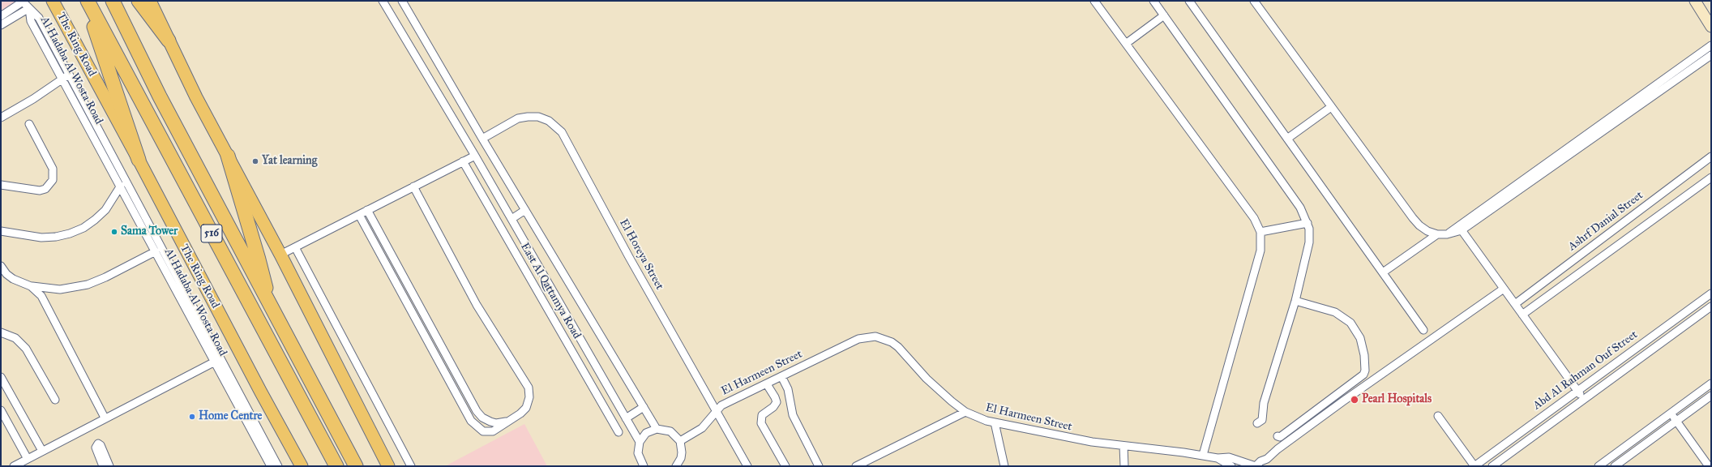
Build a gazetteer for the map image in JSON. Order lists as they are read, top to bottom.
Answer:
{
  "streets": {
    "highway": ["The Ring Road", "516"],
    "street": [
      "Al Hadaba Al Wosta Road",
      "Ashrf Danial Street",
      "El Horeya Street",
      "East Al Qattamya Road",
      "Abd Al Rahman Ouf Street",
      "El Harmeen Street"
    ]
  },
  "crossings": [
    ["The Ring Road", "516"],
    ["El Horeya Street", "El Harmeen Street"]
  ],
  "places": [
    "Yat learning",
    "Sama Tower",
    "Pearl Hospitals",
    "Home Centre"
  ]
}
